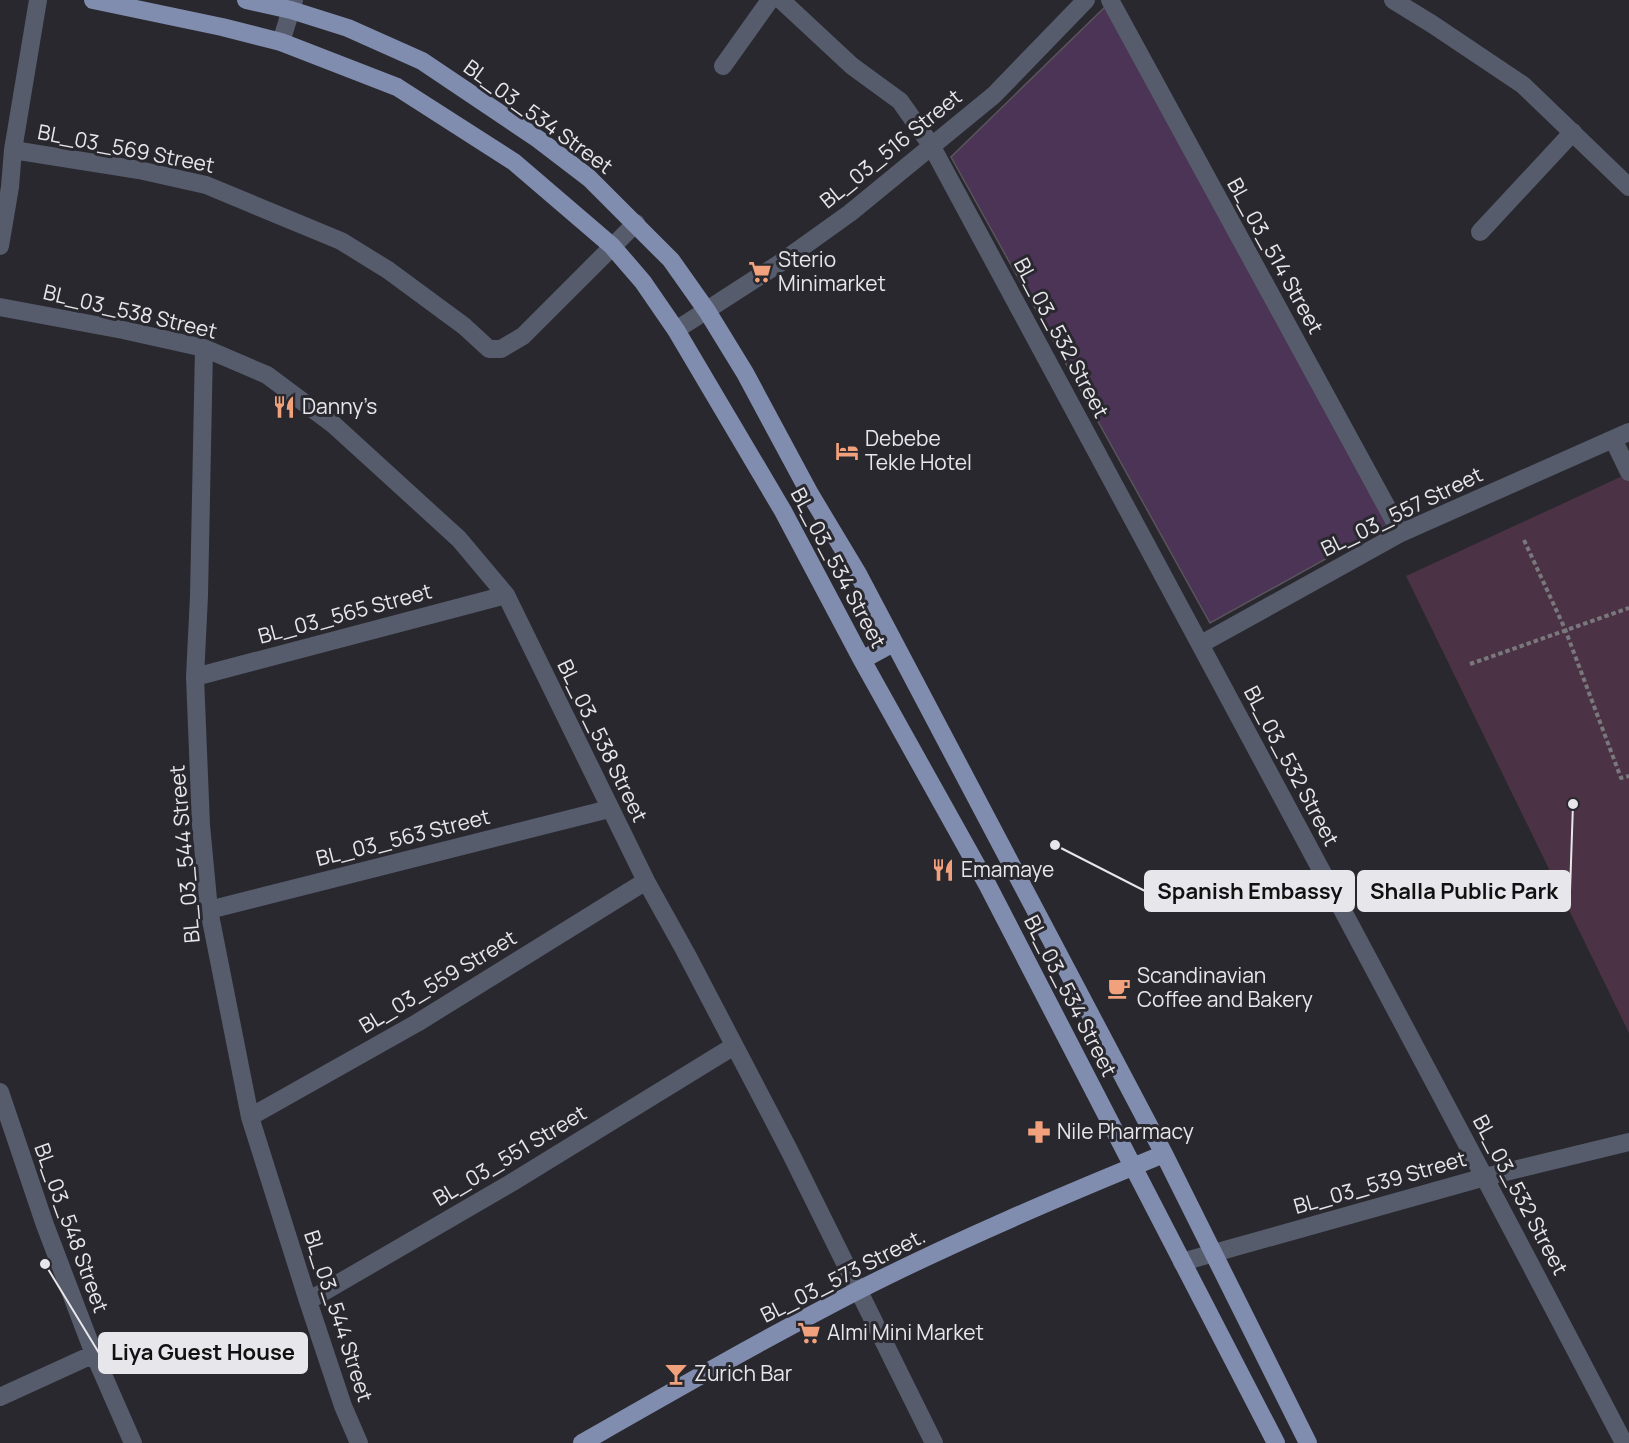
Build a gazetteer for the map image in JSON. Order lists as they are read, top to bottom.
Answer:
{
  "streets": {
    "main road": ["BL_03_534 Street", "BL_03_573 Street."],
    "street": [
      "BL_03_569 Street",
      "BL_03_516 Street",
      "BL_03_514 Street",
      "BL_03_538 Street",
      "BL_03_532 Street",
      "BL_03_557 Street",
      "BL_03_565 Street",
      "BL_03_563 Street",
      "BL_03_544 Street",
      "BL_03_559 Street",
      "BL_03_551 Street",
      "BL_03_539 Street",
      "BL_03_548 Street"
    ]
  },
  "crossings": [
    ["BL_03_534 Street", "BL_03_569 Street"],
    ["BL_03_534 Street", "BL_03_516 Street"],
    ["BL_03_534 Street", "BL_03_539 Street"],
    ["BL_03_534 Street", "BL_03_573 Street."],
    ["BL_03_516 Street", "BL_03_532 Street"],
    ["BL_03_514 Street", "BL_03_557 Street"],
    ["BL_03_538 Street", "BL_03_565 Street"],
    ["BL_03_538 Street", "BL_03_563 Street"],
    ["BL_03_538 Street", "BL_03_544 Street"],
    ["BL_03_538 Street", "BL_03_559 Street"],
    ["BL_03_538 Street", "BL_03_551 Street"],
    ["BL_03_538 Street", "BL_03_573 Street."],
    ["BL_03_532 Street", "BL_03_557 Street"],
    ["BL_03_532 Street", "BL_03_539 Street"],
    ["BL_03_565 Street", "BL_03_544 Street"],
    ["BL_03_563 Street", "BL_03_544 Street"],
    ["BL_03_544 Street", "BL_03_559 Street"],
    ["BL_03_544 Street", "BL_03_551 Street"]
  ],
  "places": {
    "supermarket": ["Sterio Minimarket", "Almi Mini Market"],
    "restaurant": ["Danny’s", "Emamaye"],
    "hotel": ["Debebe Tekle Hotel"],
    "other": ["Shalla Public Park", "Spanish Embassy", "Liya Guest House"],
    "cafe": ["Scandinavian Coffee and Bakery"],
    "pharmacy": ["Nile Pharmacy"],
    "bar": ["Zurich Bar"]
  }
}
